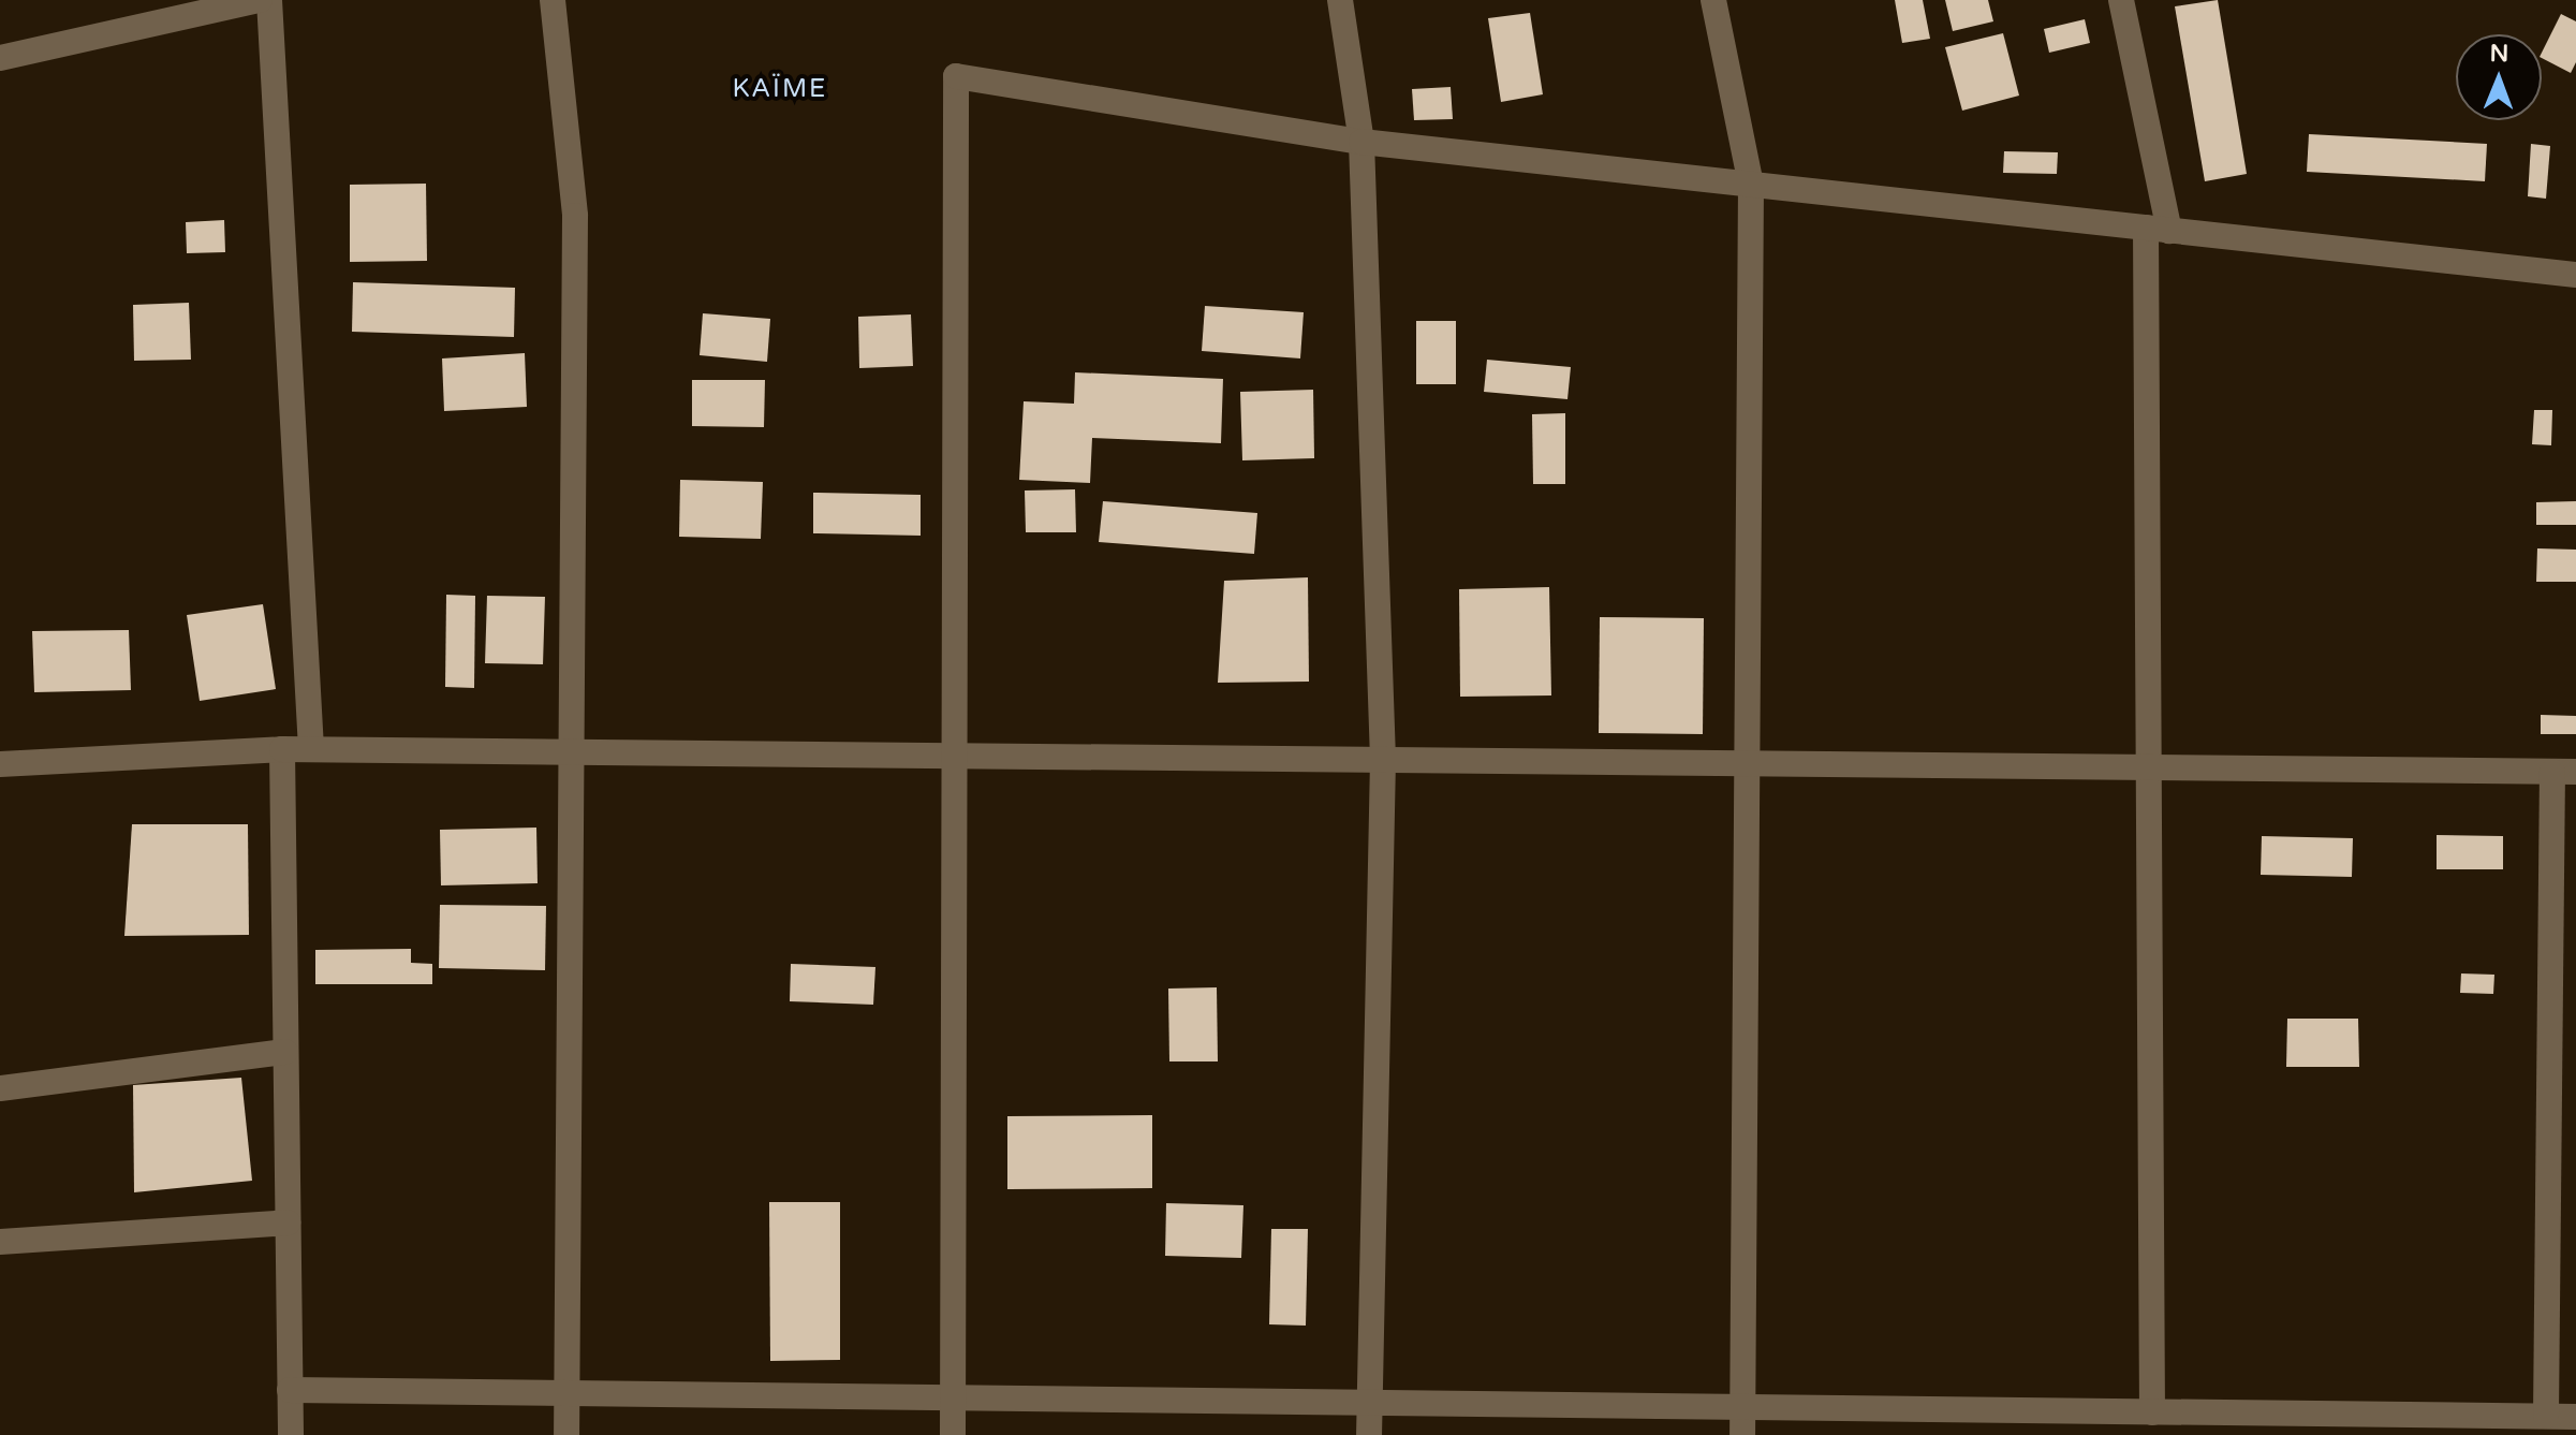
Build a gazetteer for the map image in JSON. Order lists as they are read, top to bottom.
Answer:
{
  "districts": ["KAÏME"],
  "north": "top"
}
